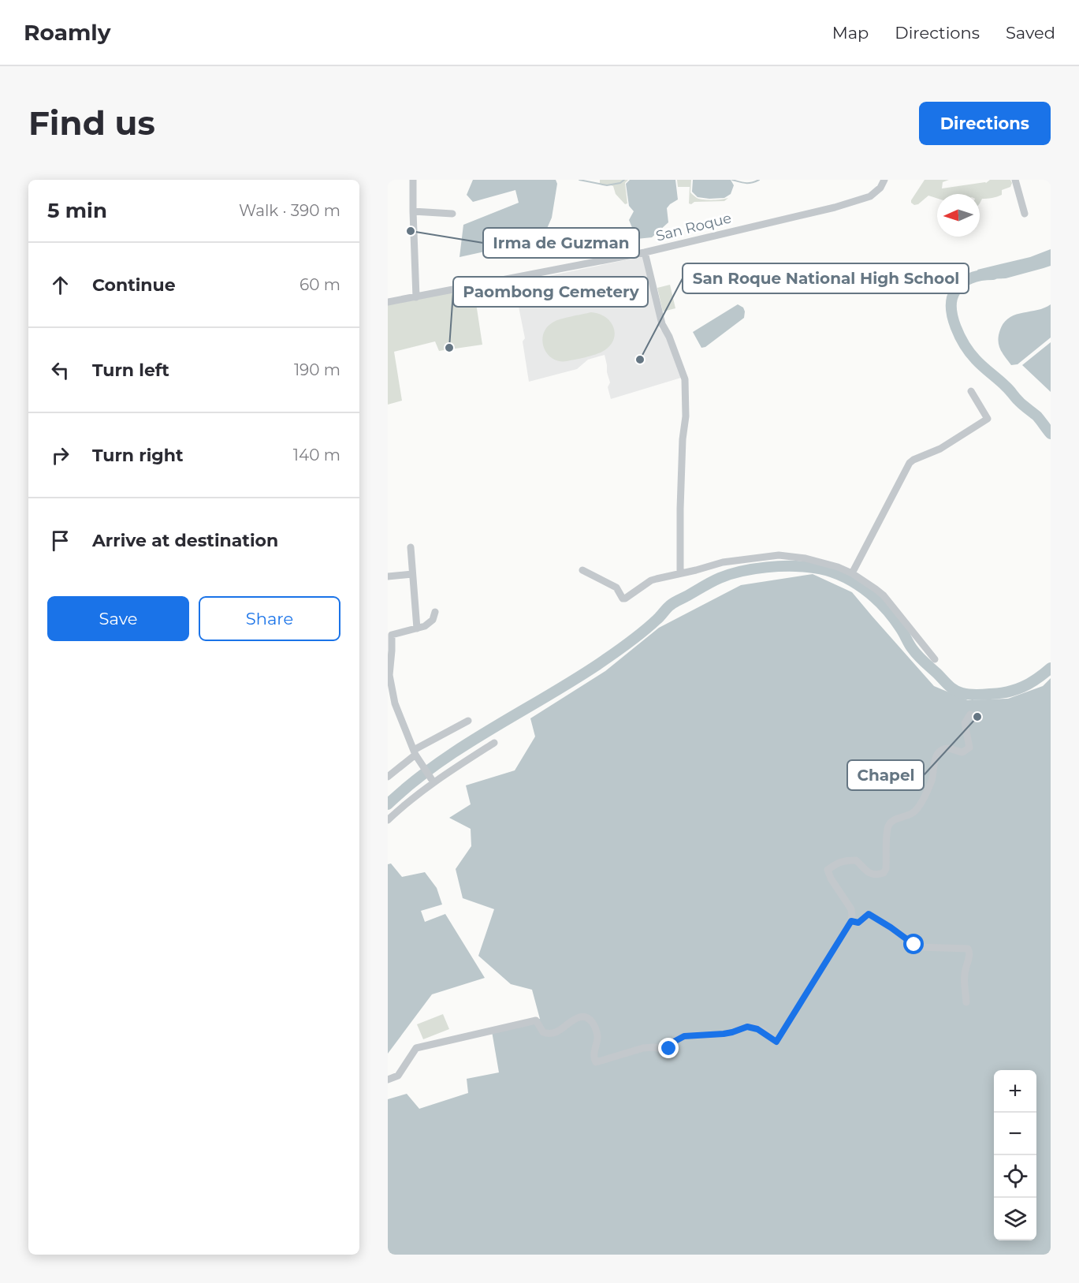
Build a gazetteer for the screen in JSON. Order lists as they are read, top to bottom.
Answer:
{
  "streets": {
    "street": ["San Roque"]
  },
  "places": [
    "Irma de Guzman",
    "Paombong Cemetery",
    "San Roque National High School",
    "Chapel"
  ],
  "north": "left",
  "page": {
    "header": "Roamly",
    "nav": ["Map", "Directions", "Saved"],
    "buttons": [
      "Directions",
      ["Save", "Share"]
    ],
    "title": "Find us",
    "heading": ["5 min", "Walk · 390 m"],
    "list": [
      ["Continue", "60 m"],
      ["Turn left", "190 m"],
      ["Turn right", "140 m"],
      "Arrive at destination"
    ],
    "map_buttons": ["+", "−"]
  }
}
